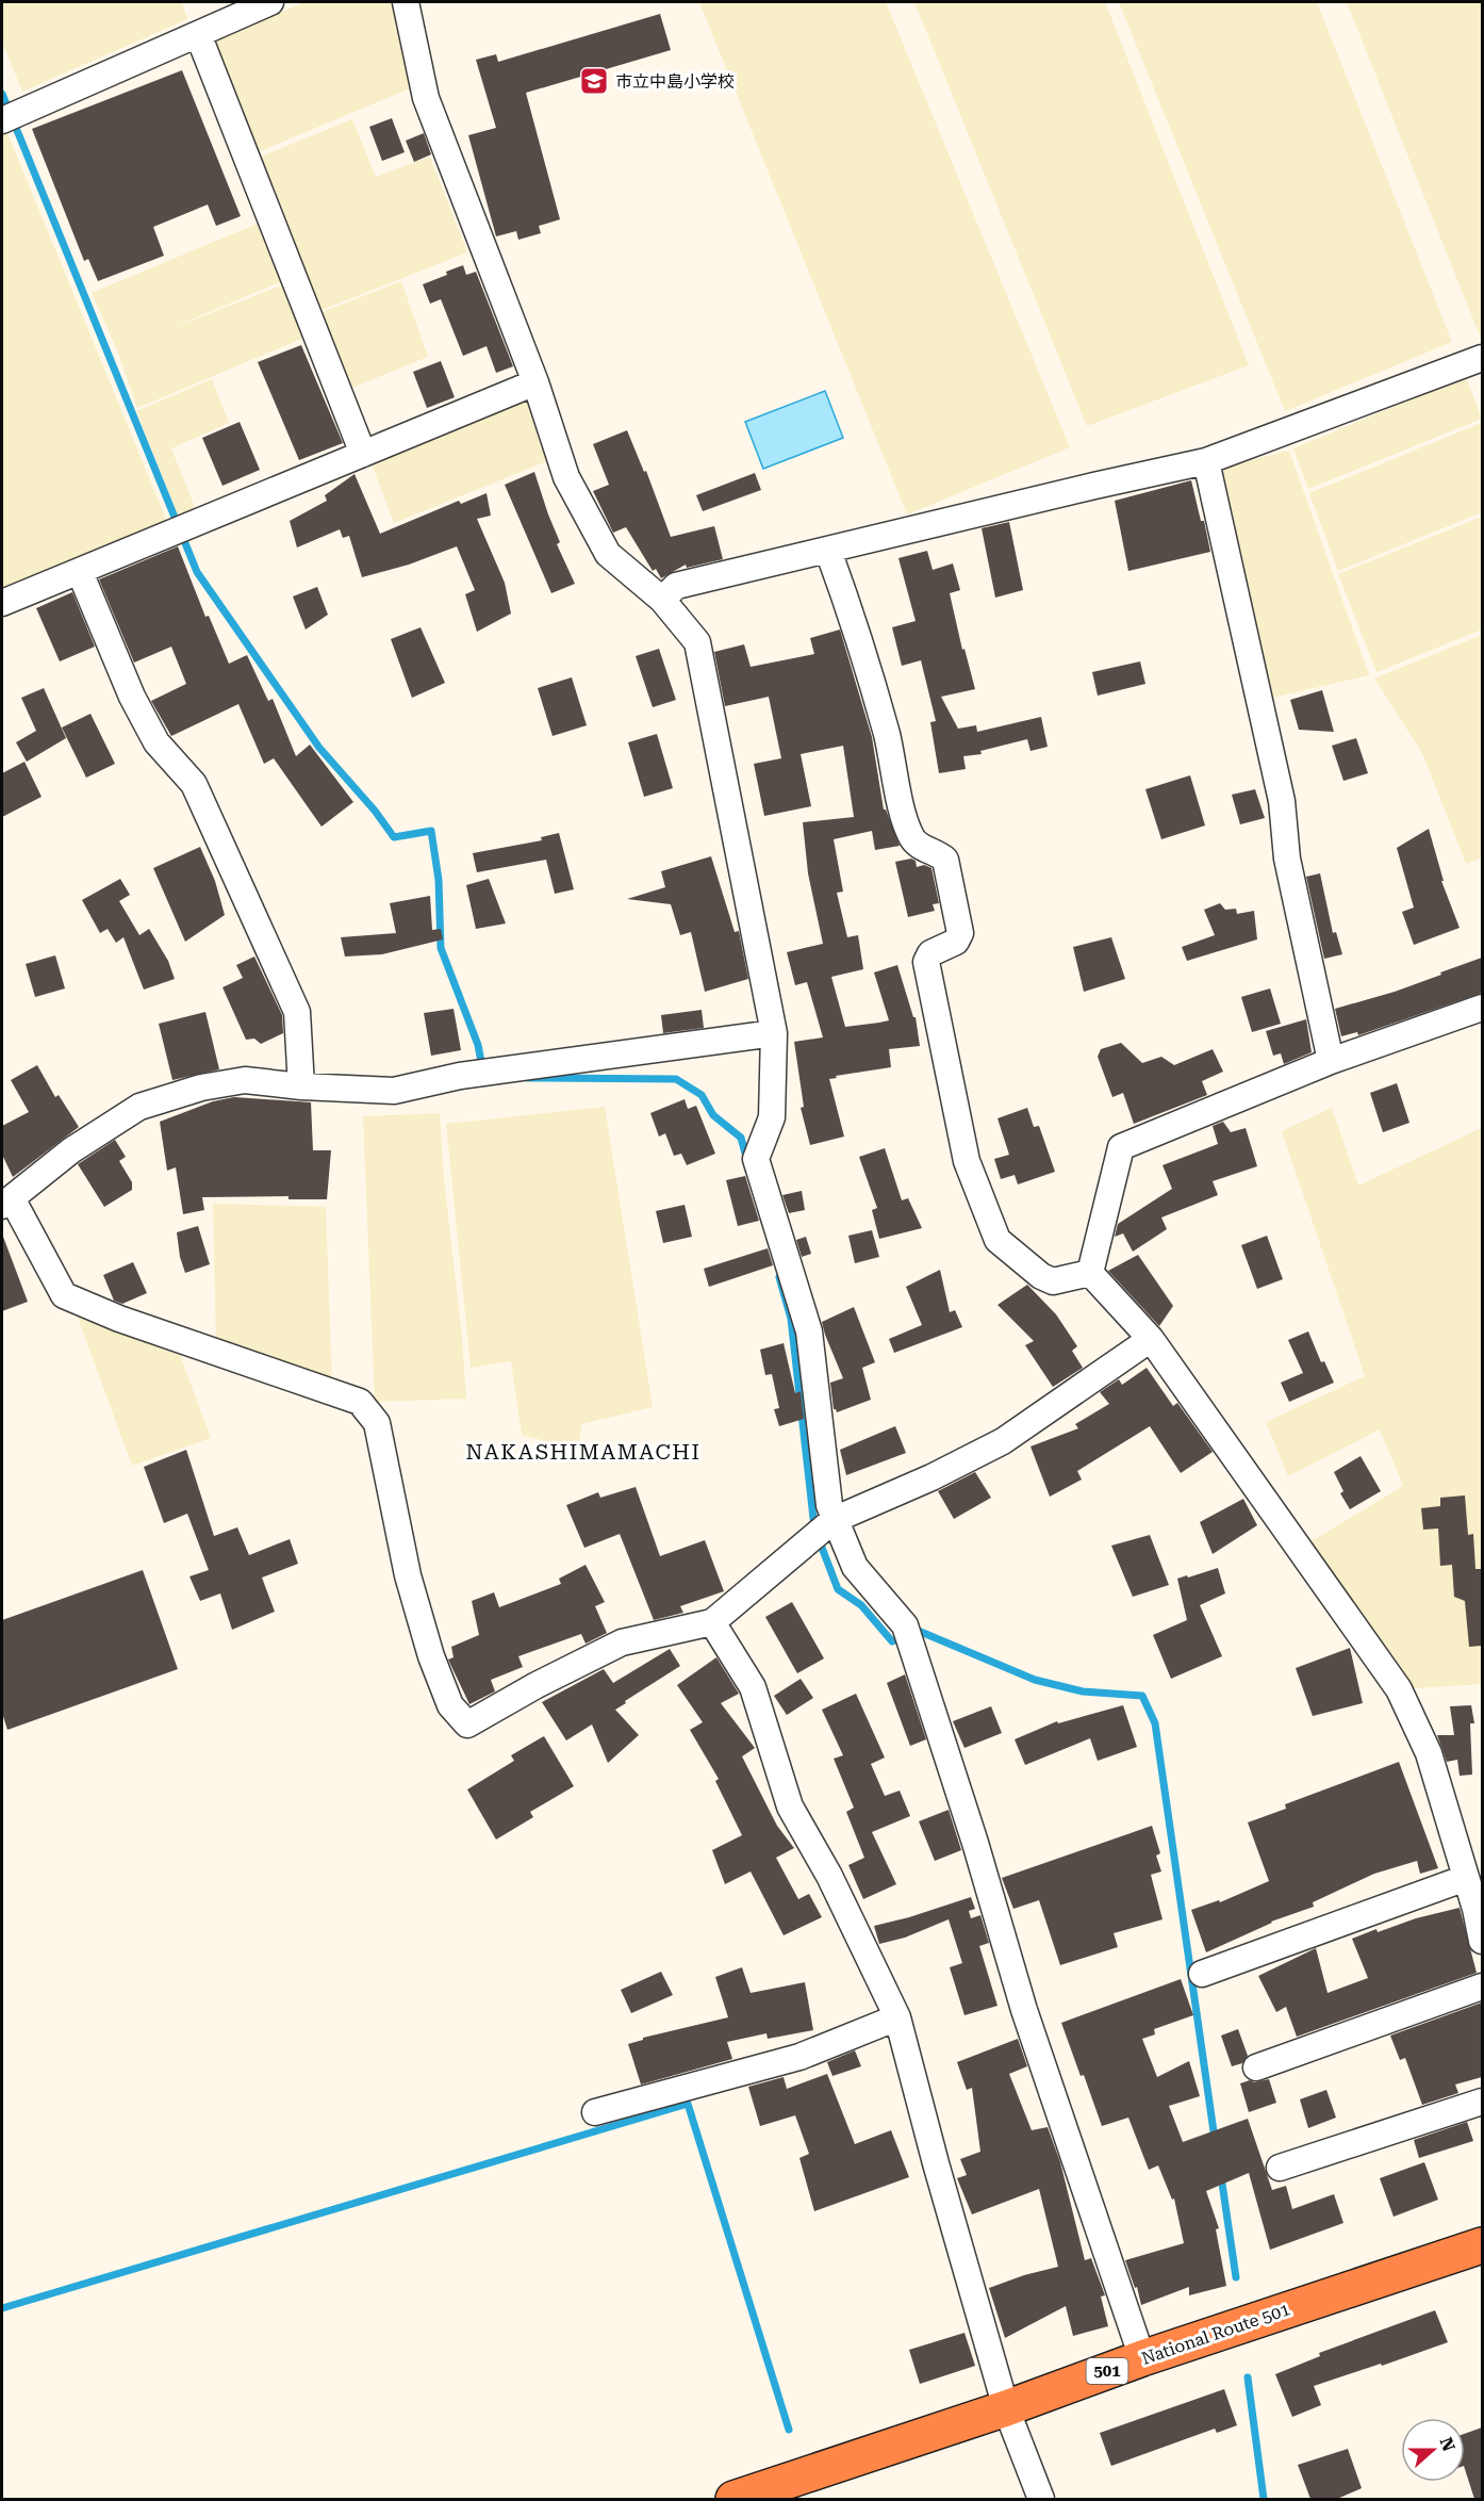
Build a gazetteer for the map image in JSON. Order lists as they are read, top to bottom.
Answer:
{
  "streets": {
    "highway": ["National Route 501", "501"]
  },
  "districts": ["NAKASHIMAMACHI"],
  "places": {
    "school or university": ["市立中島小学校"]
  },
  "north": "right"
}
